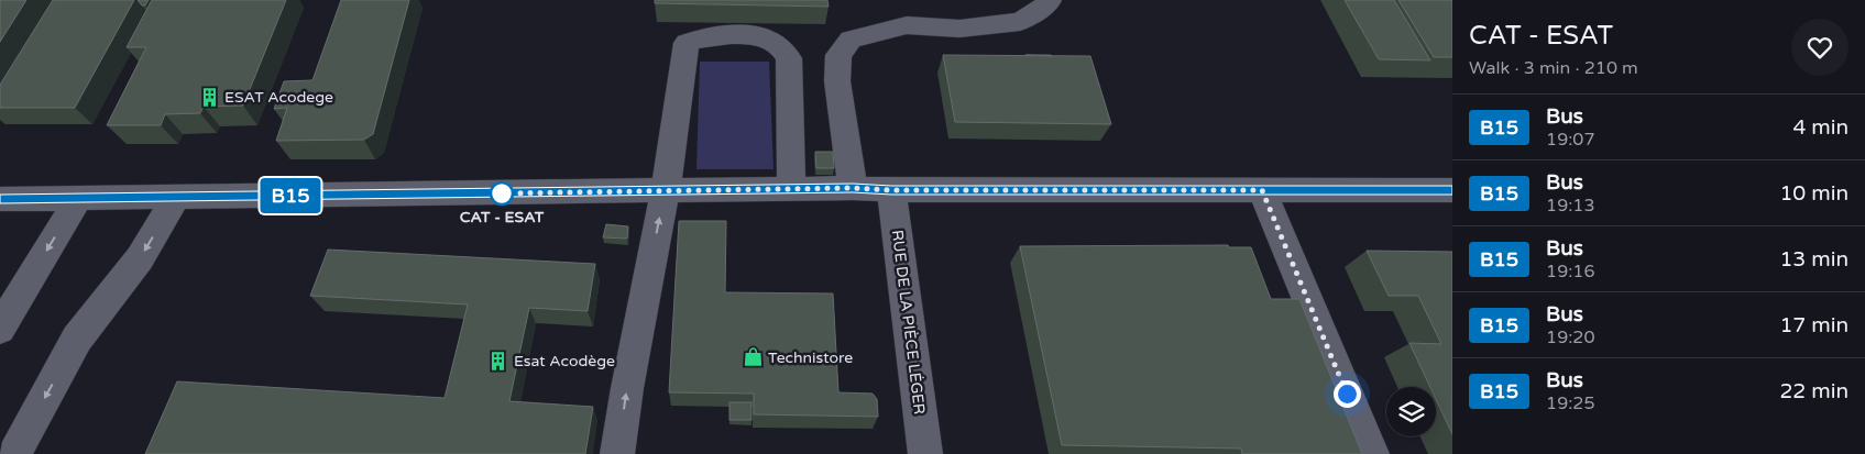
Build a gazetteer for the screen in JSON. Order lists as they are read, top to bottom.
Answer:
{
  "streets": {
    "street": ["RUE DE LA PIÈCE LÉGER"]
  },
  "places": {
    "building": ["ESAT Acodege", "Esat Acodège"],
    "other": ["CAT - ESAT"],
    "shop": ["Technistore"]
  },
  "lines": ["bus line B15"],
  "page": {
    "on_map": "B15",
    "heading": ["CAT - ESAT", "Walk · 3 min · 210 m"],
    "list": [
      {
        "mark": "B15",
        "name": "Bus",
        "note": "19:07",
        "value": "4 min"
      },
      {
        "mark": "B15",
        "name": "Bus",
        "note": "19:13",
        "value": "10 min"
      },
      {
        "mark": "B15",
        "name": "Bus",
        "note": "19:16",
        "value": "13 min"
      },
      {
        "mark": "B15",
        "name": "Bus",
        "note": "19:20",
        "value": "17 min"
      },
      {
        "mark": "B15",
        "name": "Bus",
        "note": "19:25",
        "value": "22 min"
      }
    ]
  }
}
